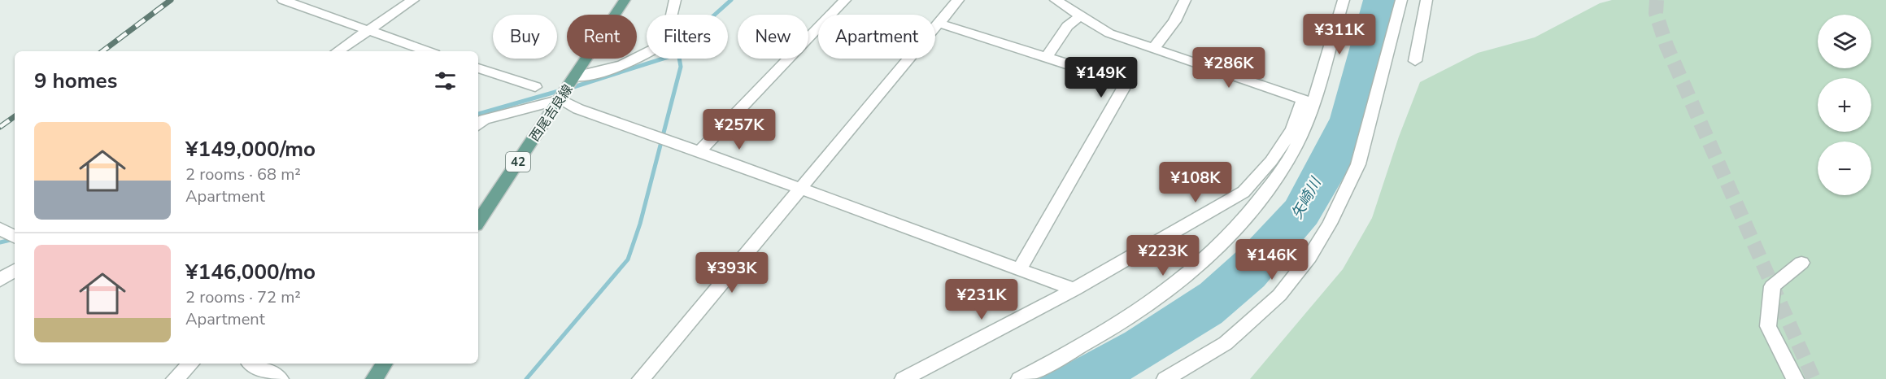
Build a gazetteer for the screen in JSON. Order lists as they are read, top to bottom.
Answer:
{
  "streets": {
    "main road": ["西尾吉良線", "42"]
  },
  "water": ["矢崎川"],
  "page": {
    "price": [
      "¥311K",
      "¥286K",
      "¥149K",
      "¥257K",
      "¥108K",
      "¥223K",
      "¥146K",
      "¥393K",
      "¥231K"
    ],
    "map_buttons": ["+", "−"],
    "chip": [
      "Buy",
      "Rent",
      "Filters",
      "New",
      "Apartment"
    ],
    "heading": "9 homes",
    "list": [
      {
        "name": "¥149,000/mo",
        "note": "2 rooms · 68 m² · Apartment"
      },
      {
        "name": "¥146,000/mo",
        "note": "2 rooms · 72 m² · Apartment"
      }
    ]
  }
}
